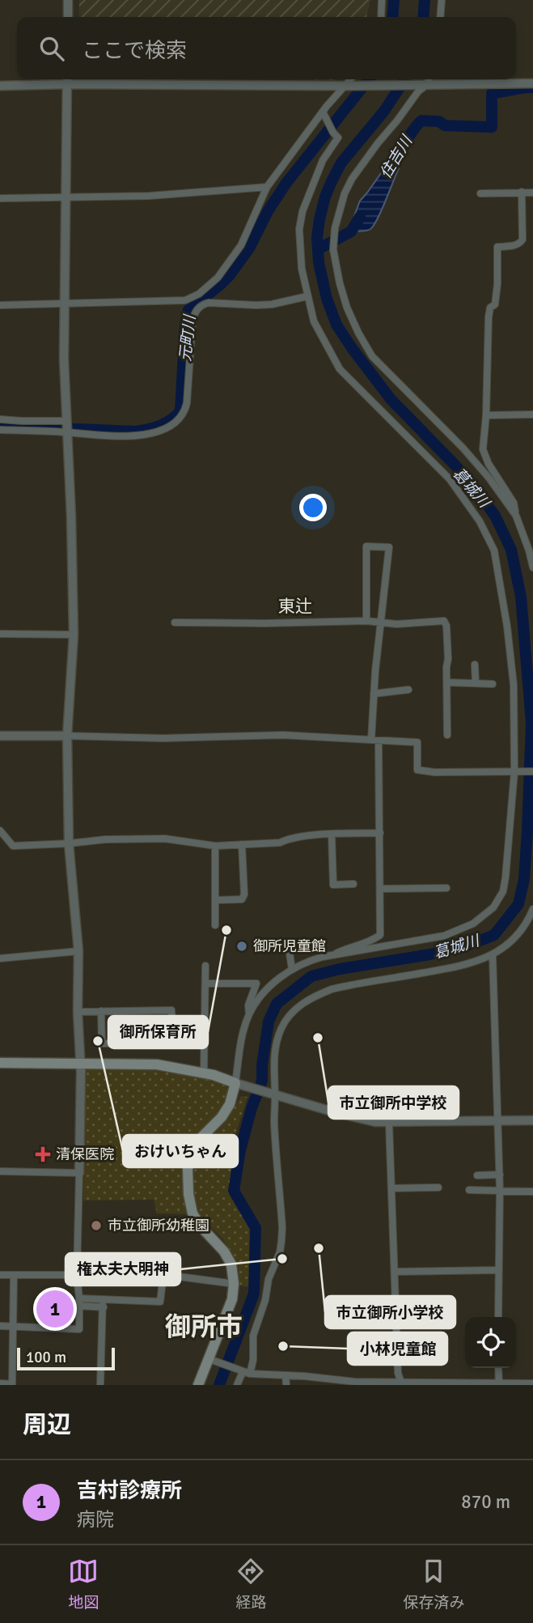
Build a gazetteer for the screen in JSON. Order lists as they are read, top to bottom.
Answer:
{
  "districts": ["東辻", "御所市"],
  "water": ["住吉川", "元町川", "葛城川"],
  "places": {
    "other": [
      "御所保育所",
      "御所児童館",
      "市立御所中学校",
      "おけいちゃん",
      "市立御所幼稚園",
      "市立御所小学校",
      "権太夫大明神",
      "小林児童館"
    ],
    "health": ["清保医院"]
  },
  "scale_bar": "100 m",
  "page": {
    "search": "ここで検索",
    "pins": "1",
    "scale": "100 m",
    "heading": "周辺",
    "list": [
      {
        "mark": "1",
        "name": "吉村診療所",
        "note": "病院",
        "value": "870 m"
      }
    ],
    "nav": ["地図", "経路", "保存済み"]
  }
}
